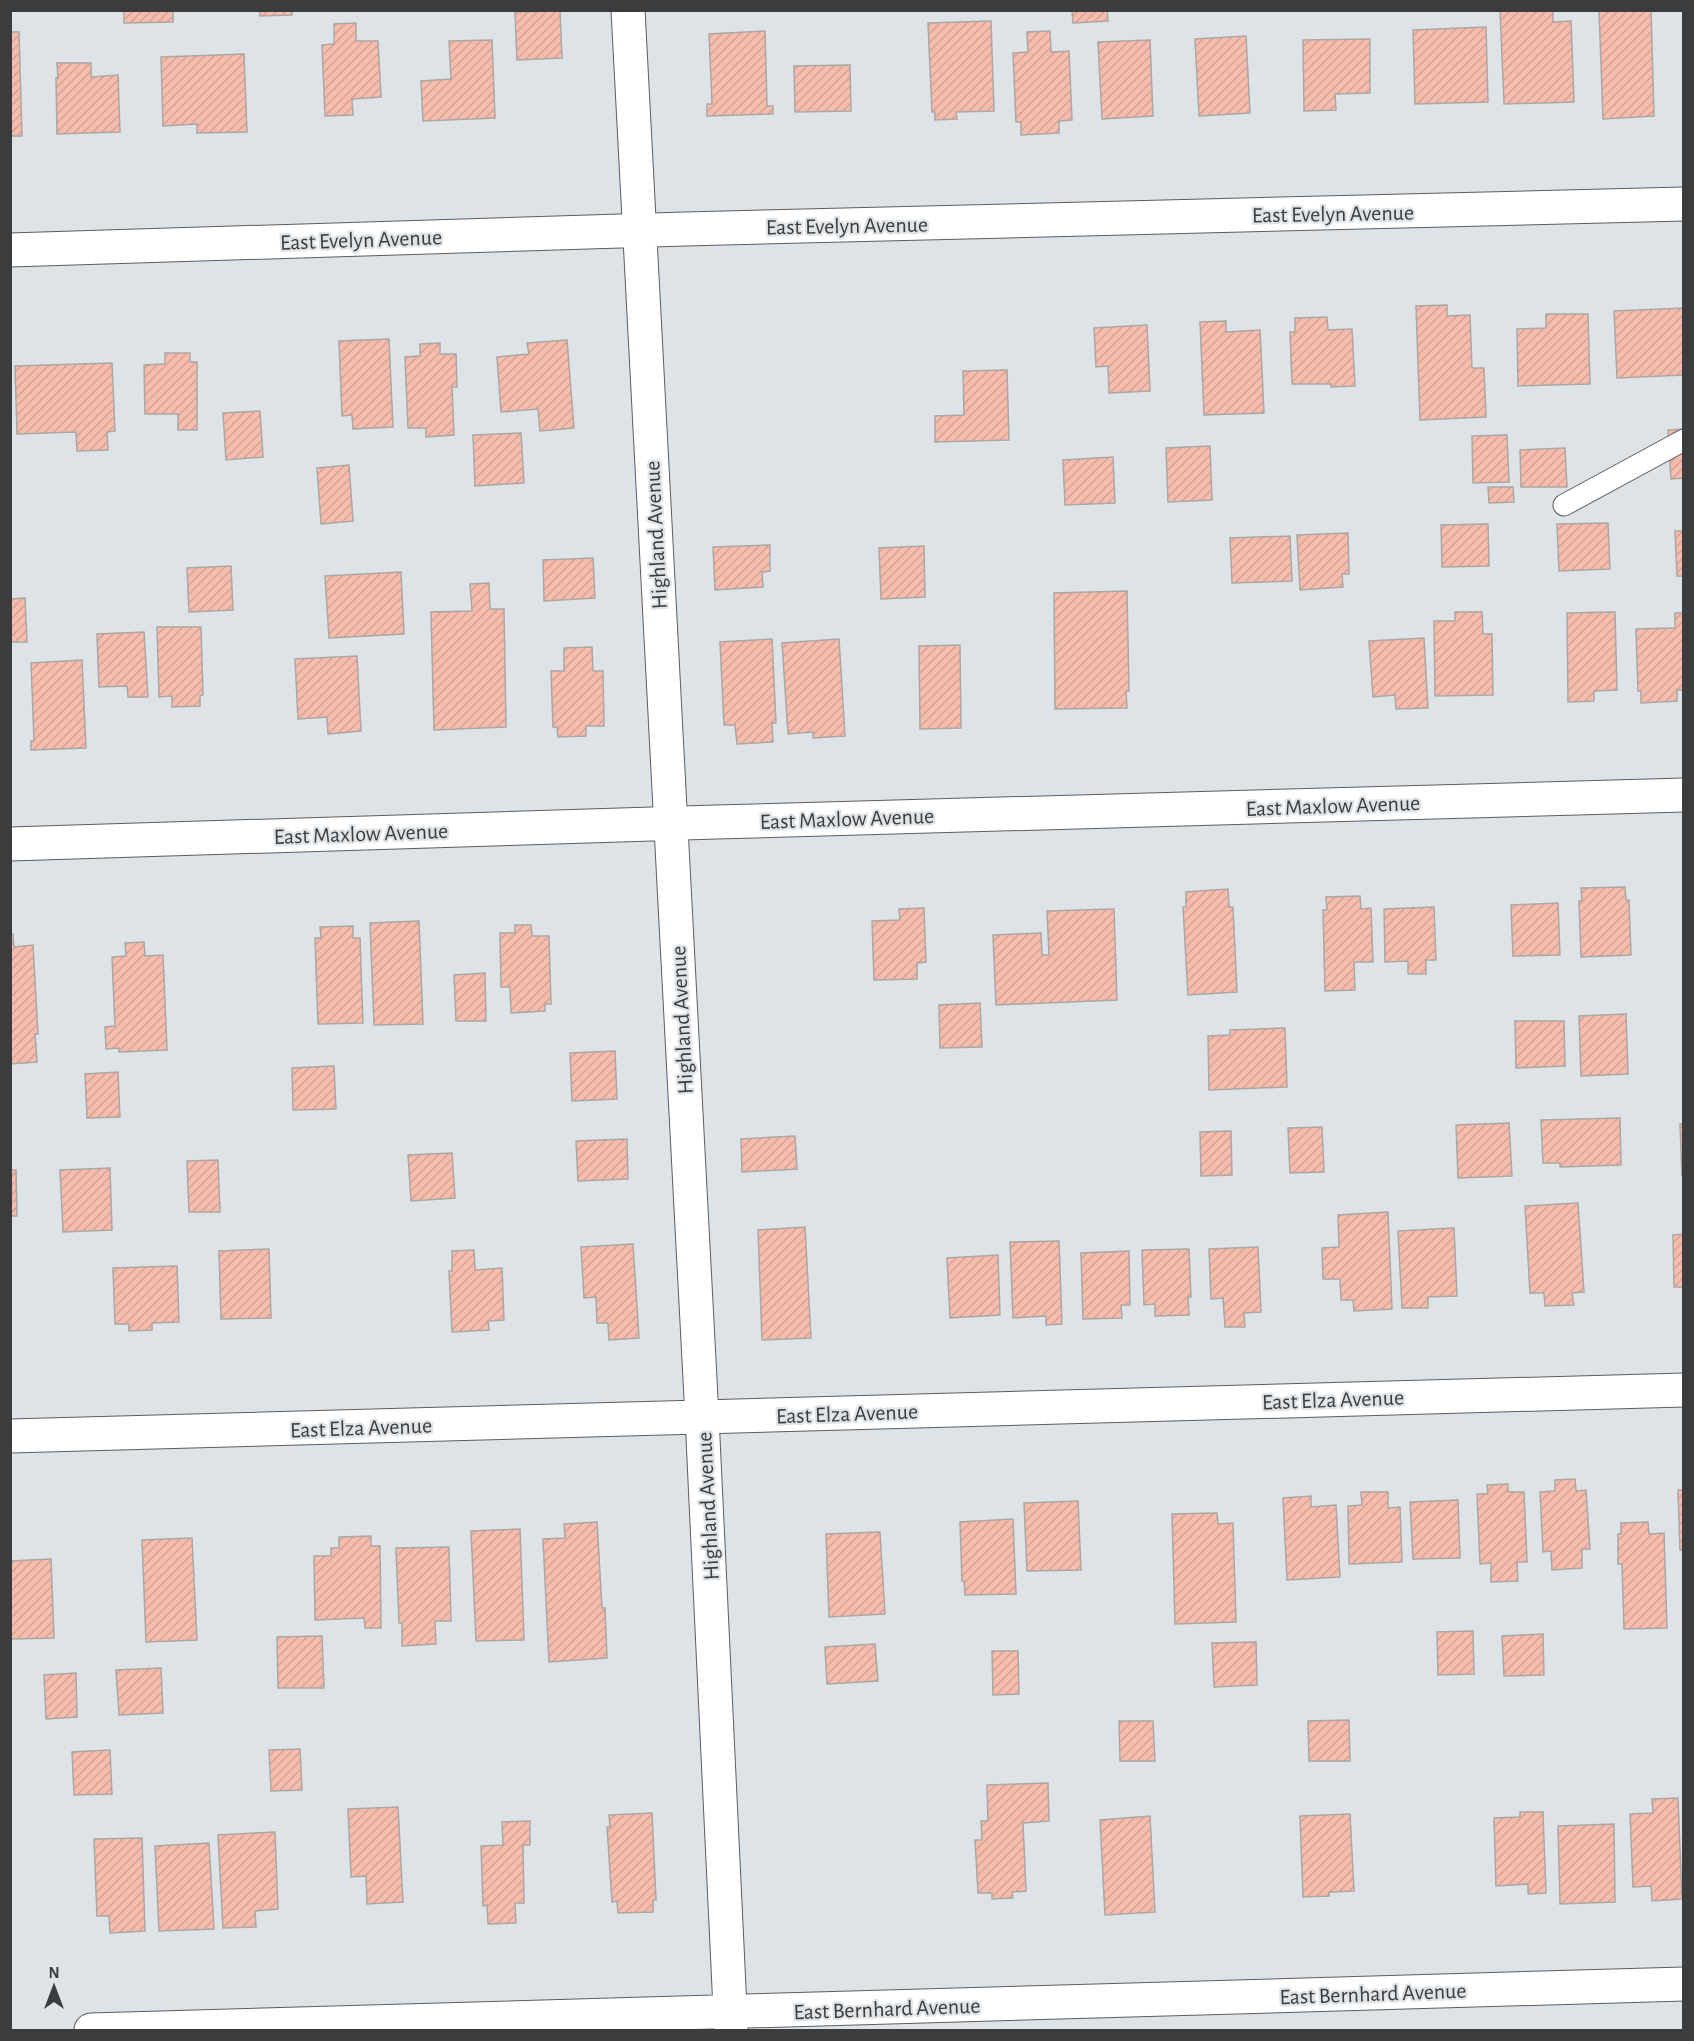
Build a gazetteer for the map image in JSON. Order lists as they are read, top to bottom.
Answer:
{
  "streets": {
    "street": [
      "East Evelyn Avenue",
      "Highland Avenue",
      "East Maxlow Avenue",
      "East Elza Avenue",
      "East Bernhard Avenue"
    ]
  },
  "crossings": [
    ["East Evelyn Avenue", "Highland Avenue"],
    ["Highland Avenue", "East Maxlow Avenue"],
    ["Highland Avenue", "East Elza Avenue"],
    ["Highland Avenue", "East Bernhard Avenue"]
  ],
  "north": "top"
}
